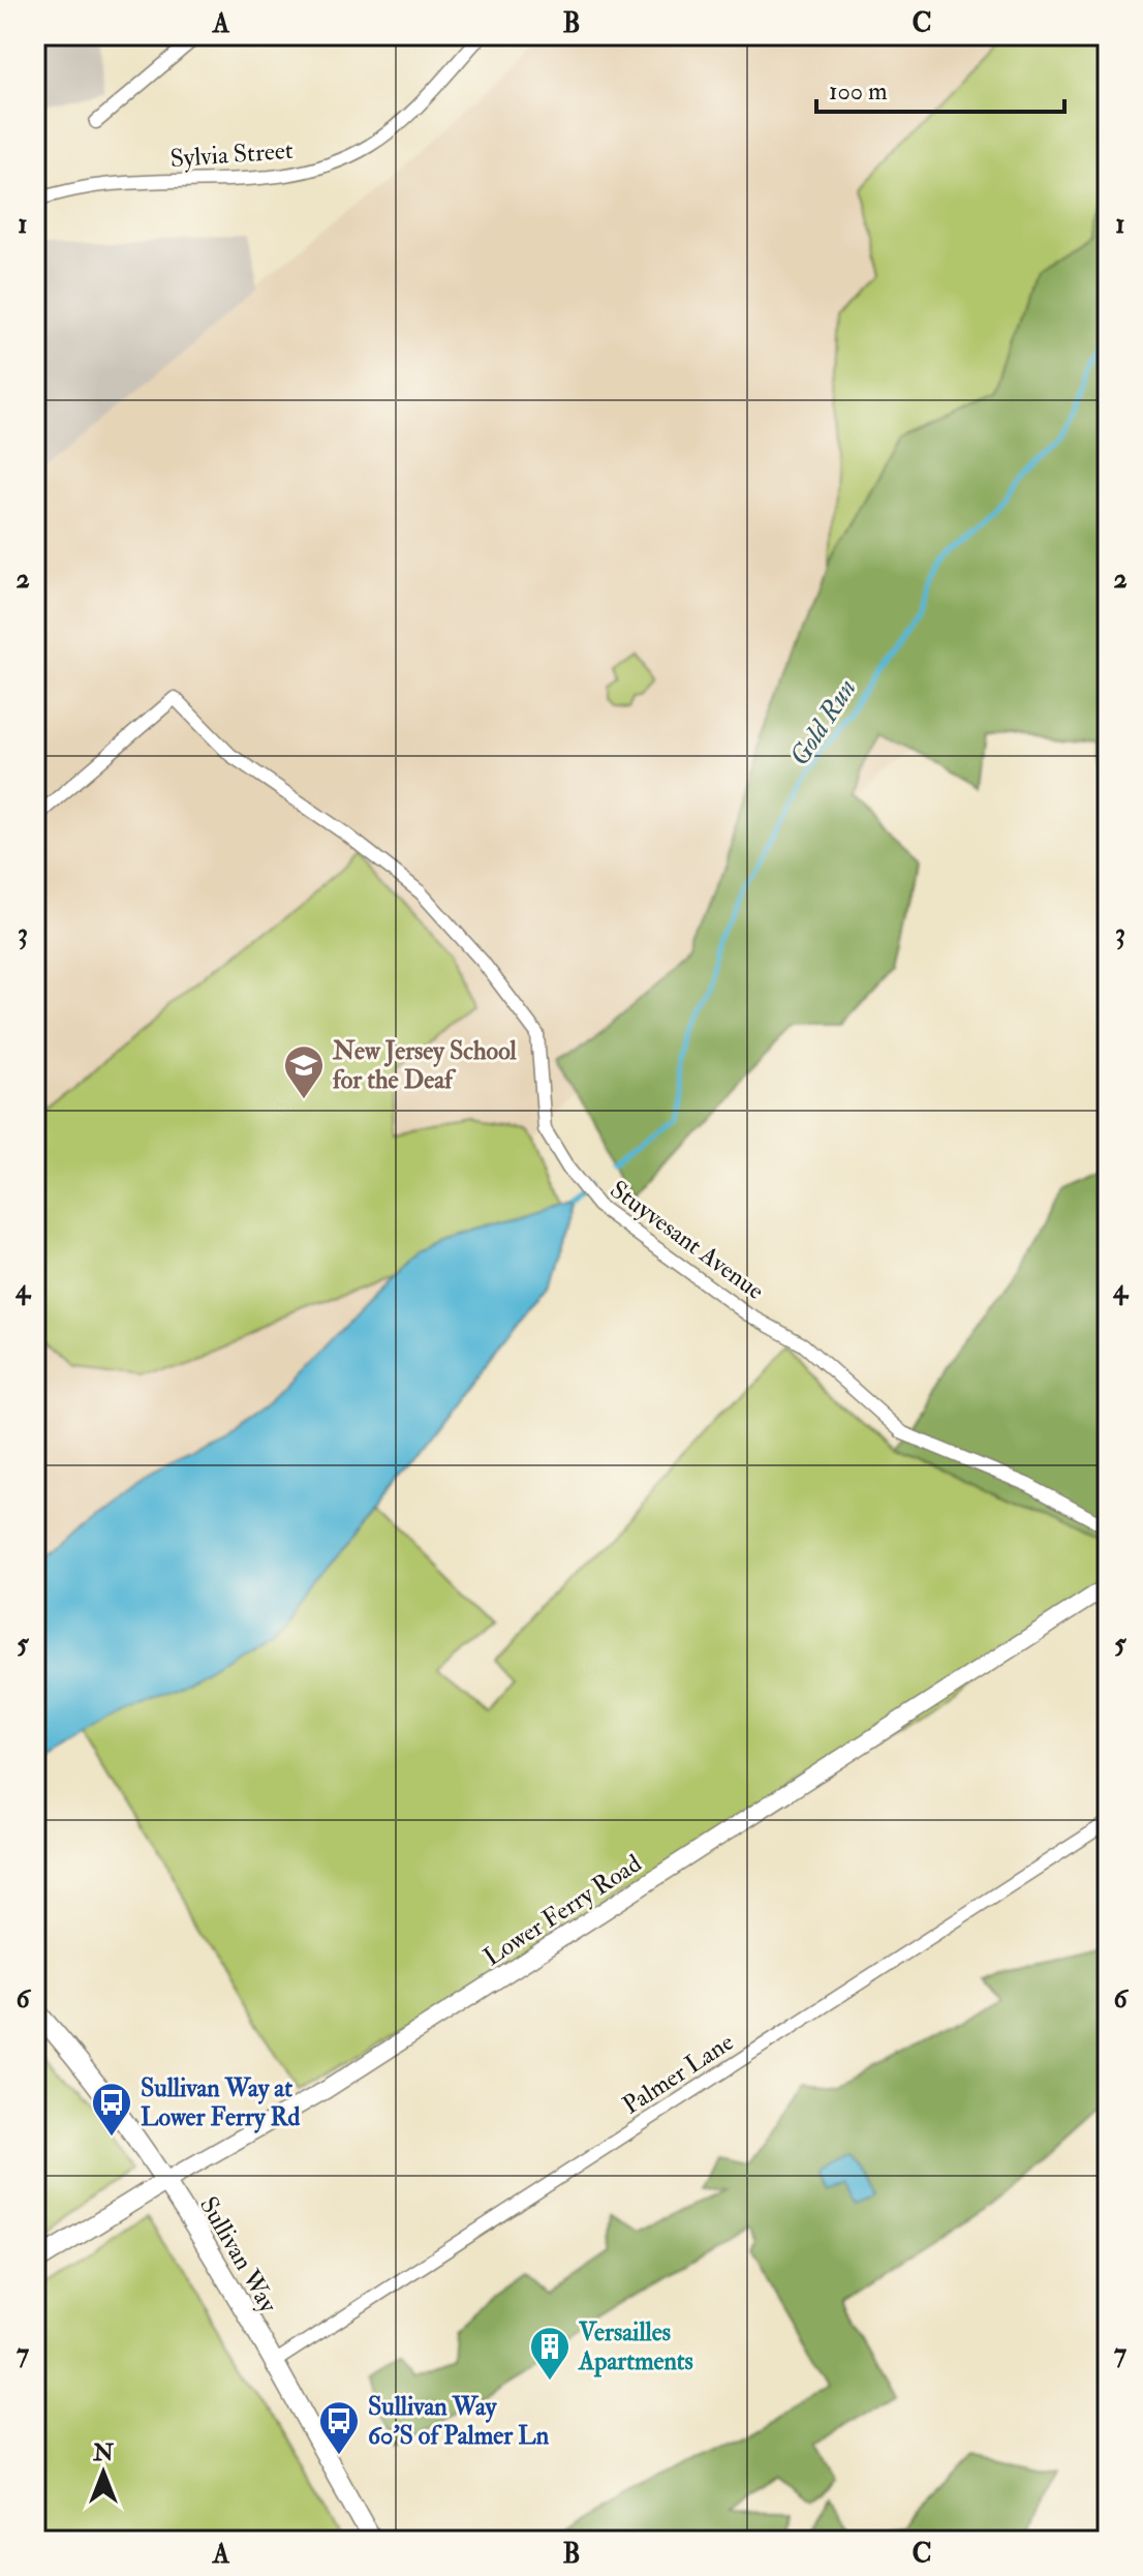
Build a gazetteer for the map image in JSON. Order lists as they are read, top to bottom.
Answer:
{
  "streets": {
    "main road": ["Lower Ferry Road", "Sullivan Way"],
    "street": ["Sylvia Street", "Stuyvesant Avenue", "Palmer Lane"]
  },
  "crossings": [
    ["Lower Ferry Road", "Sullivan Way"],
    ["Palmer Lane", "Sullivan Way"]
  ],
  "water": ["Gold Run"],
  "places": {
    "school or university": ["New Jersey School for the Deaf"],
    "bus stop": ["Sullivan Way at Lower Ferry Rd", "Sullivan Way 60'S of Palmer Ln"],
    "building": ["Versailles Apartments"]
  },
  "scale_bar": "100 m",
  "north": "top",
  "grid": {
    "columns": ["A", "B", "C"],
    "rows": [
      "1",
      "2",
      "3",
      "4",
      "5",
      "6",
      "7"
    ]
  }
}
